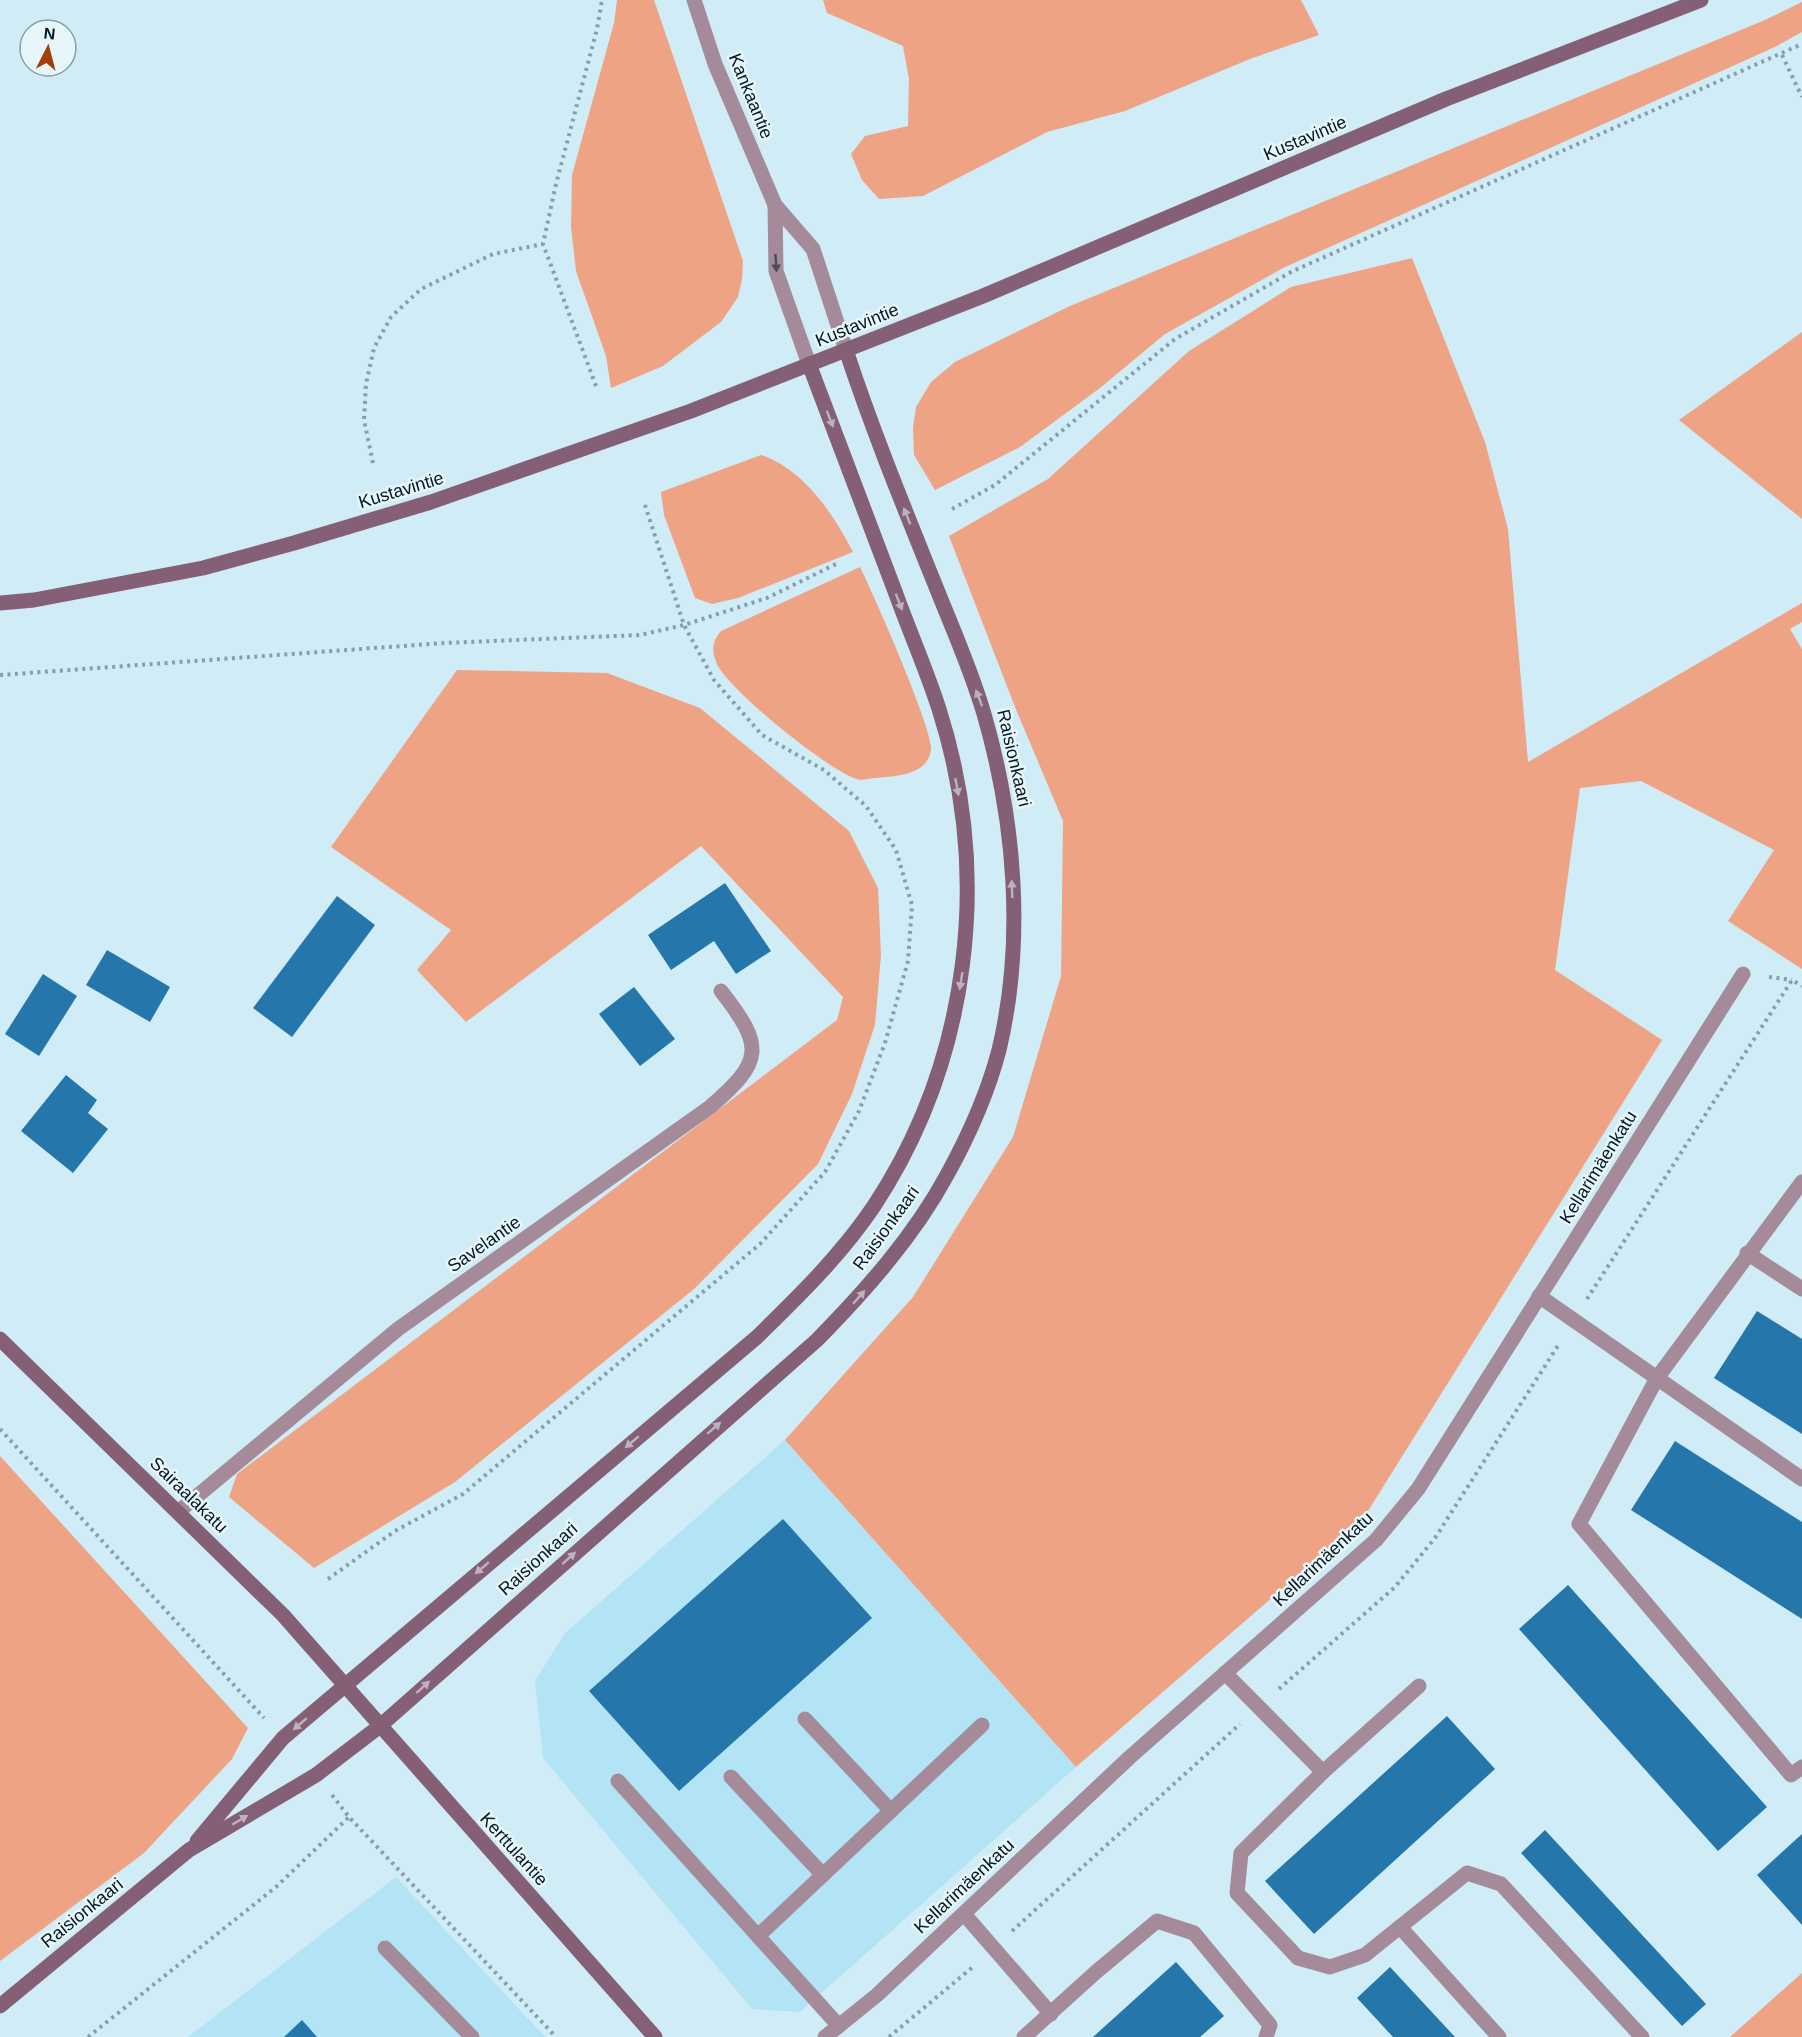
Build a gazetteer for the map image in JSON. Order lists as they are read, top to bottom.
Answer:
{
  "streets": {
    "main road": [
      "Kustavintie",
      "Raisionkaari",
      "Sairaalakatu",
      "Kerttulantie"
    ],
    "street": ["Kankaantie", "Kellarimäenkatu", "Savelantie"]
  },
  "crossings": [
    ["Kankaantie", "Kustavintie"],
    ["Kankaantie", "Raisionkaari"],
    ["Kustavintie", "Raisionkaari"],
    ["Raisionkaari", "Sairaalakatu"],
    ["Raisionkaari", "Kerttulantie"],
    ["Savelantie", "Sairaalakatu"],
    ["Sairaalakatu", "Kerttulantie"]
  ],
  "north": "top"
}
